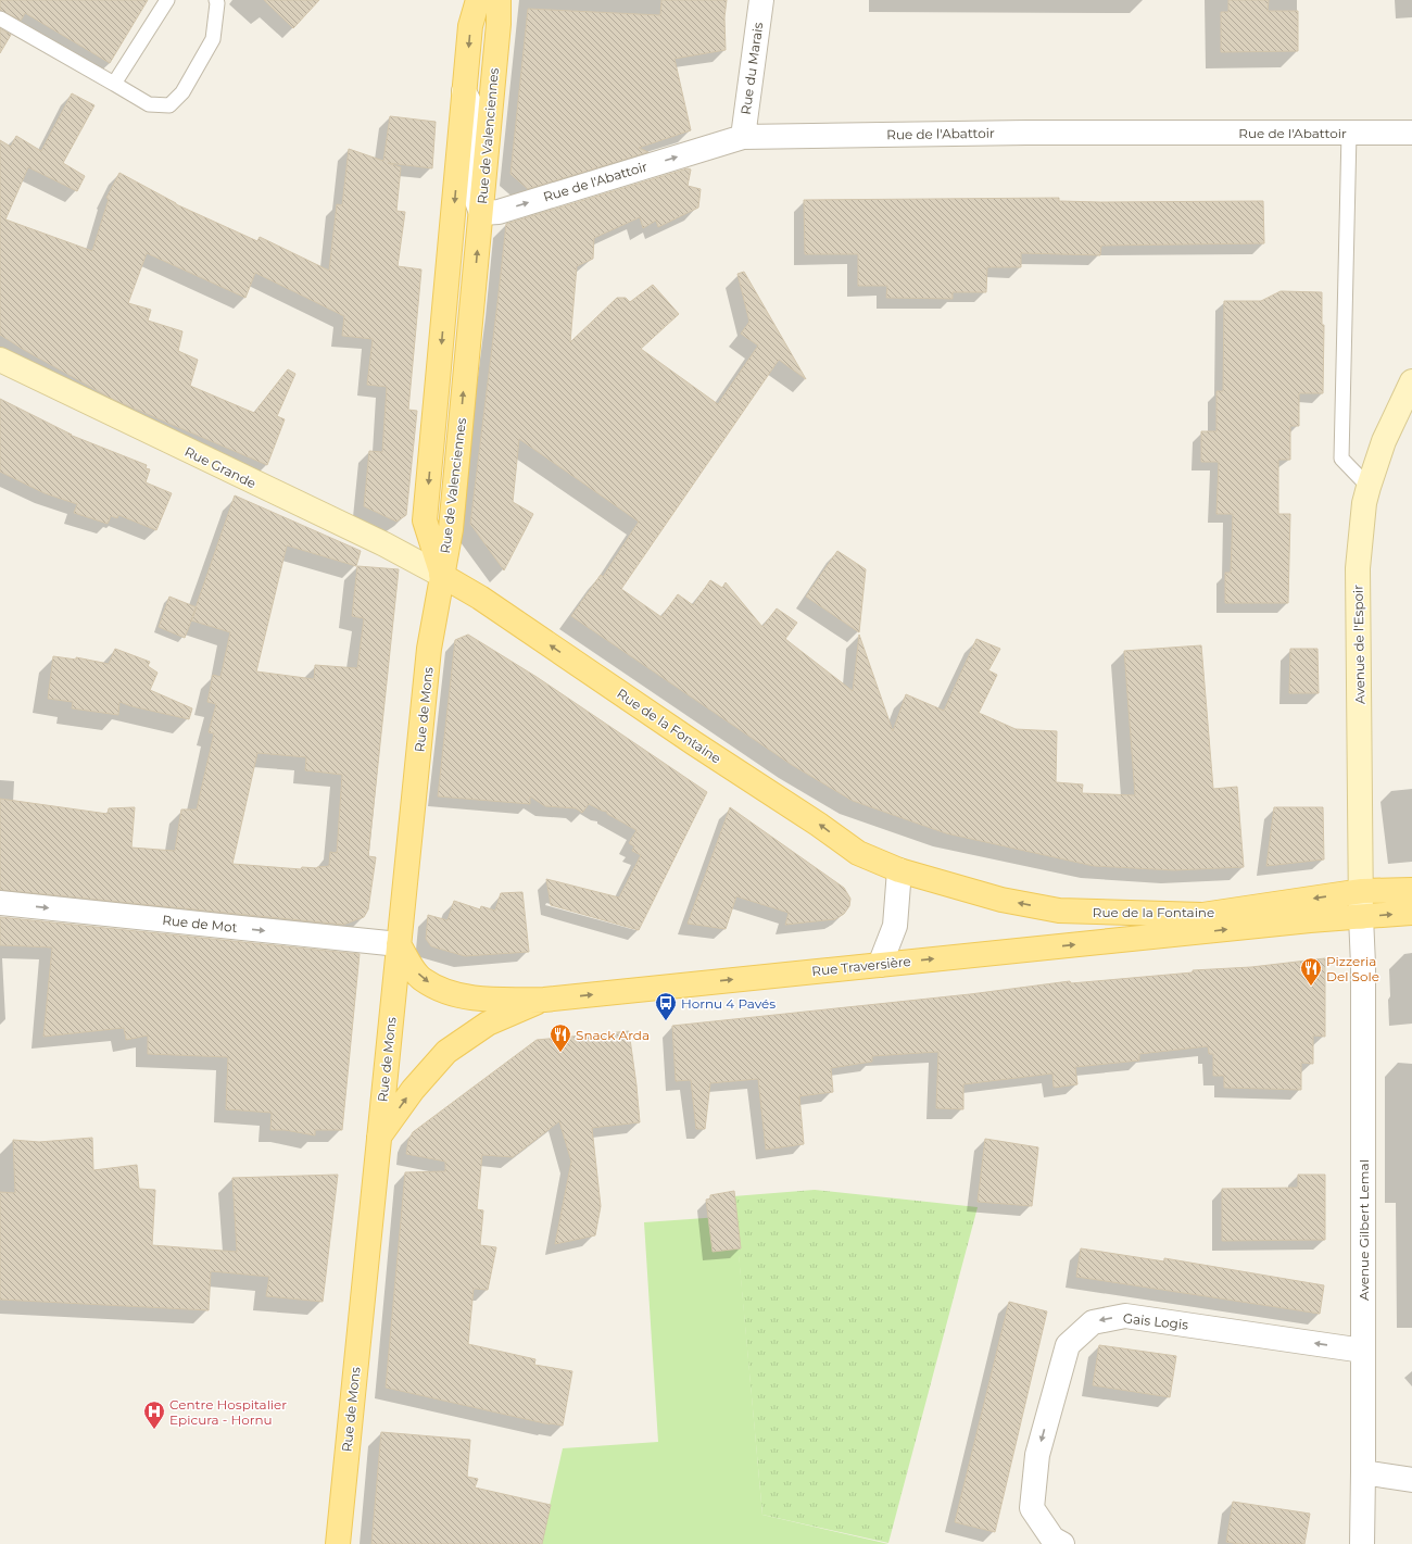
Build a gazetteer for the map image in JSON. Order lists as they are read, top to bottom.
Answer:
{
  "streets": {
    "main road": [
      "Rue de Valenciennes",
      "Rue de Mons",
      "Rue de la Fontaine",
      "Rue Traversière"
    ],
    "street": [
      "Rue du Marais",
      "Rue de l'Abattoir",
      "Rue Grande",
      "Avenue de l'Espoir",
      "Rue de Mot",
      "Avenue Gilbert Lemal",
      "Gais Logis"
    ]
  },
  "crossings": [
    ["Rue du Marais", "Rue de l'Abattoir"],
    ["Rue de l'Abattoir", "Rue de Valenciennes"],
    ["Rue de Valenciennes", "Rue Grande"],
    ["Rue de Valenciennes", "Rue de Mons"],
    ["Rue de Valenciennes", "Rue de la Fontaine"],
    ["Rue Grande", "Rue de Mons"],
    ["Rue Grande", "Rue de la Fontaine"],
    ["Avenue de l'Espoir", "Rue de la Fontaine"],
    ["Avenue de l'Espoir", "Avenue Gilbert Lemal"],
    ["Rue de Mons", "Rue de la Fontaine"],
    ["Rue de Mons", "Rue de Mot"],
    ["Rue de Mons", "Rue Traversière"],
    ["Rue de la Fontaine", "Rue Traversière"],
    ["Rue de la Fontaine", "Avenue Gilbert Lemal"],
    ["Rue de Mot", "Rue Traversière"],
    ["Avenue Gilbert Lemal", "Gais Logis"]
  ],
  "one_way": ["Rue de Mot", "Rue Traversière"],
  "places": {
    "restaurant": ["Pizzeria Del Sole", "Snack Arda"],
    "bus stop": ["Hornu 4 Pavés"],
    "hospital": ["Centre Hospitalier Epicura - Hornu"]
  }
}
